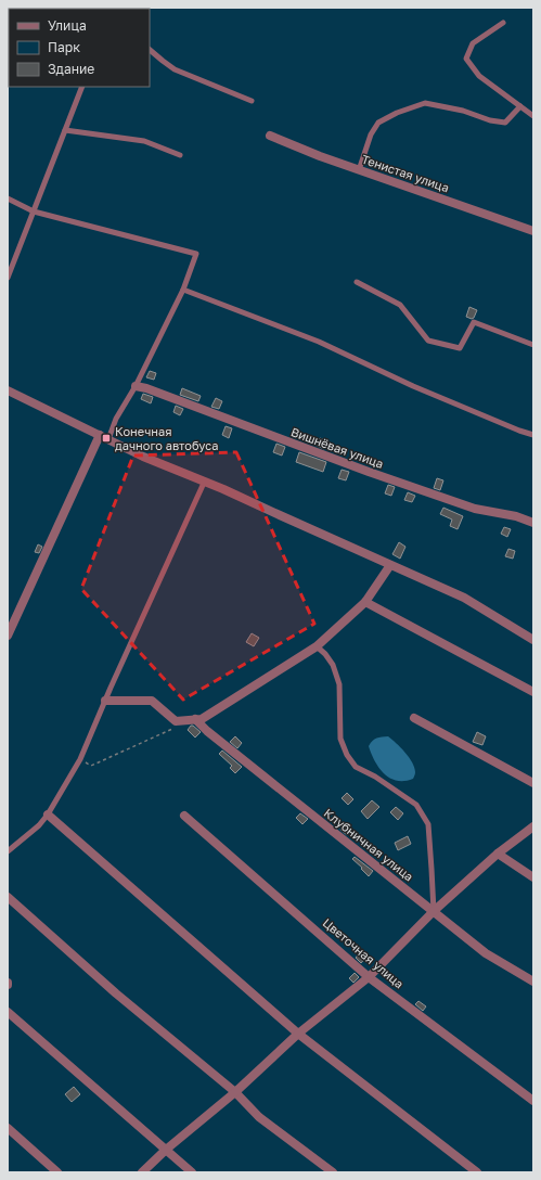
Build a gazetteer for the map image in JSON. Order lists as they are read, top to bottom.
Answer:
{
  "streets": {
    "street": [
      "Тенистая улица",
      "Вишнёвая улица",
      "Клубничная улица",
      "Цветочная улица"
    ]
  },
  "places": {
    "transit": ["Конечная дачного автобуса"]
  },
  "legend": ["Улица", "Парк", "Здание"]
}
